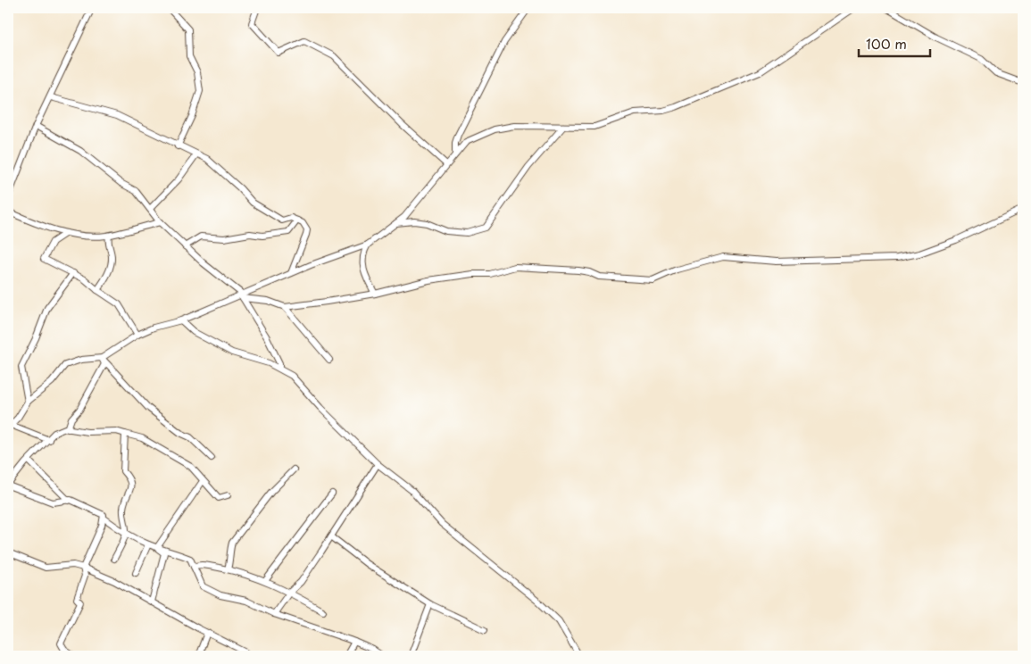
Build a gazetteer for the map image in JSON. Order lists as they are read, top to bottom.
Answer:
{
  "scale_bar": "100 m"
}
